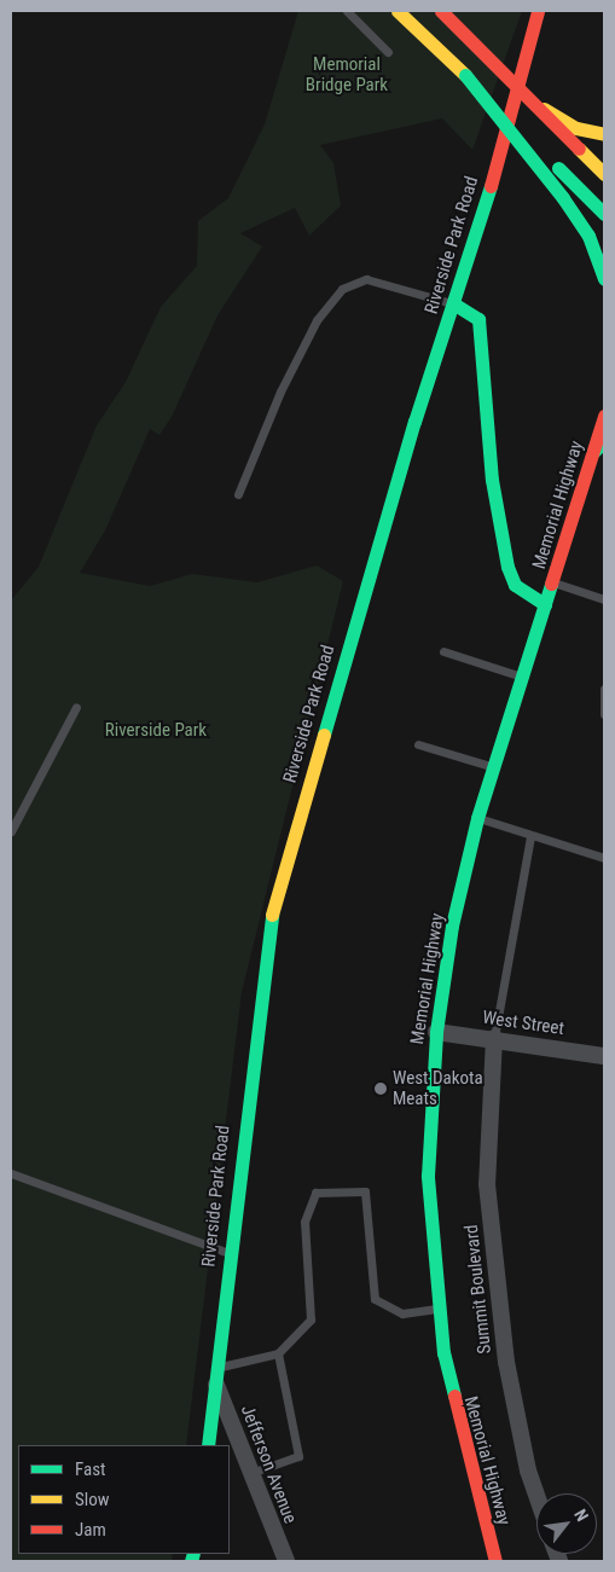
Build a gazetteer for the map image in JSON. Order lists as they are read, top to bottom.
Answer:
{
  "streets": {
    "main road": ["Riverside Park Road", "Memorial Highway"],
    "street": ["West Street", "Summit Boulevard", "Jefferson Avenue"]
  },
  "crossings": [
    ["Riverside Park Road", "Jefferson Avenue"],
    ["Memorial Highway", "West Street"],
    ["West Street", "Summit Boulevard"]
  ],
  "parks": ["Memorial Bridge Park", "Riverside Park"],
  "places": ["West Dakota Meats"],
  "legend": ["Fast", "Slow", "Jam"],
  "north": "top right"
}
